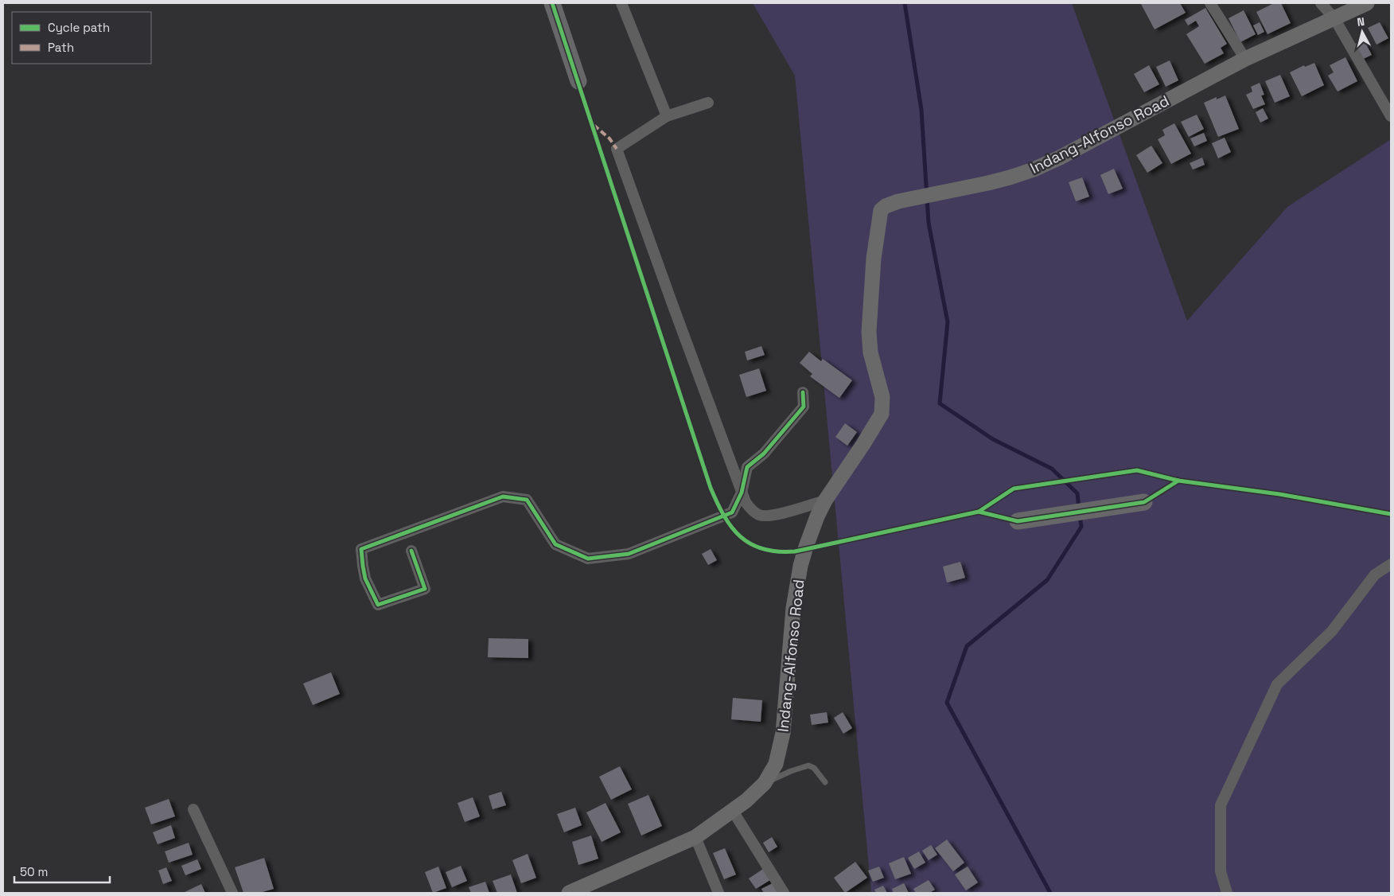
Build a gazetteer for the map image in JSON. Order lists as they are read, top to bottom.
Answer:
{
  "streets": {
    "main road": ["Indang-Alfonso Road"]
  },
  "legend": ["Cycle path", "Path"],
  "scale_bar": "50 m",
  "north": "top"
}
